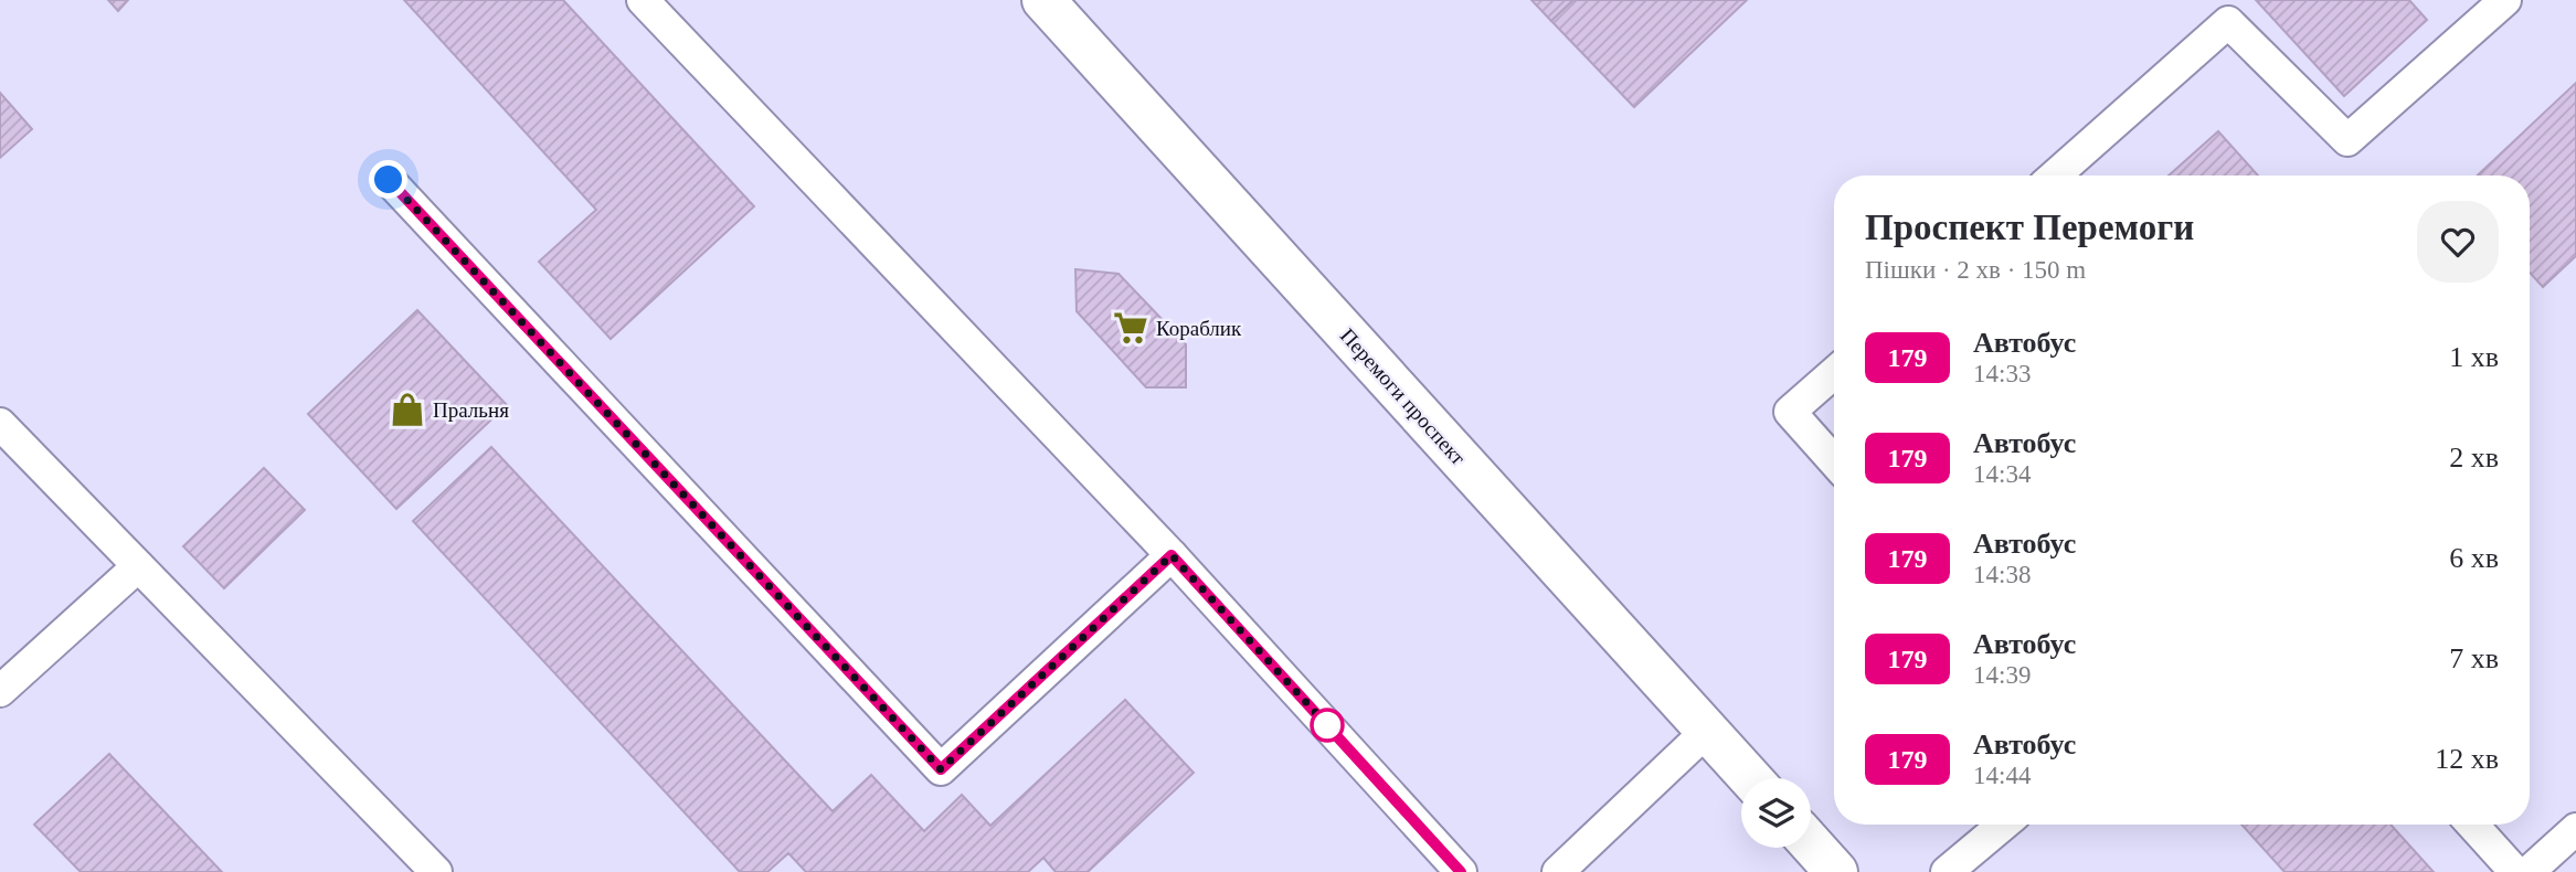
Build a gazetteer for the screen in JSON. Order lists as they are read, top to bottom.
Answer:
{
  "streets": {
    "street": ["Перемоги проспект"]
  },
  "places": {
    "supermarket": ["Кораблик"],
    "shop": ["Пральня"]
  },
  "lines": ["bus line 179"],
  "page": {
    "heading": ["Проспект Перемоги", "Пішки · 2 хв · 150 m"],
    "list": [
      {
        "mark": "179",
        "name": "Автобус",
        "note": "14:33",
        "value": "1 хв"
      },
      {
        "mark": "179",
        "name": "Автобус",
        "note": "14:34",
        "value": "2 хв"
      },
      {
        "mark": "179",
        "name": "Автобус",
        "note": "14:38",
        "value": "6 хв"
      },
      {
        "mark": "179",
        "name": "Автобус",
        "note": "14:39",
        "value": "7 хв"
      },
      {
        "mark": "179",
        "name": "Автобус",
        "note": "14:44",
        "value": "12 хв"
      }
    ]
  }
}
